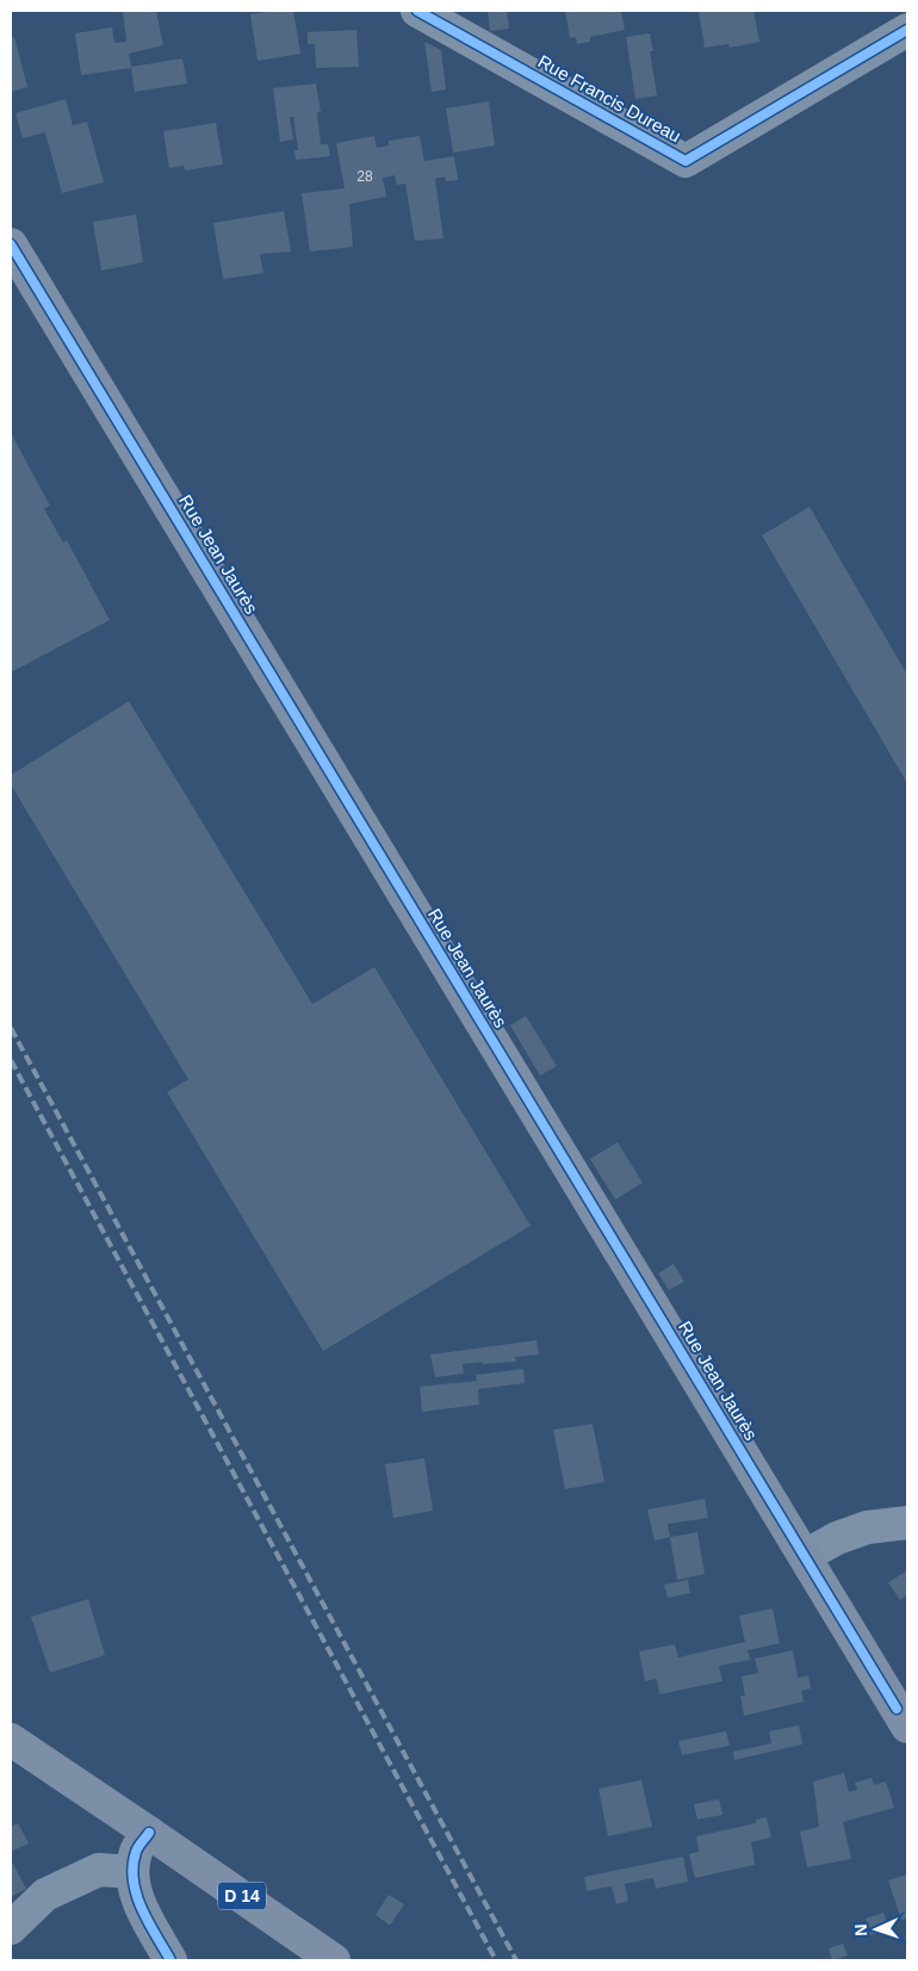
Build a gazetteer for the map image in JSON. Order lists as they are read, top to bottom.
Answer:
{
  "streets": {
    "main road": ["Rue Jean Jaurès", "D 14"],
    "street": ["Rue Francis Dureau"]
  },
  "house_numbers": ["28"],
  "north": "left"
}
